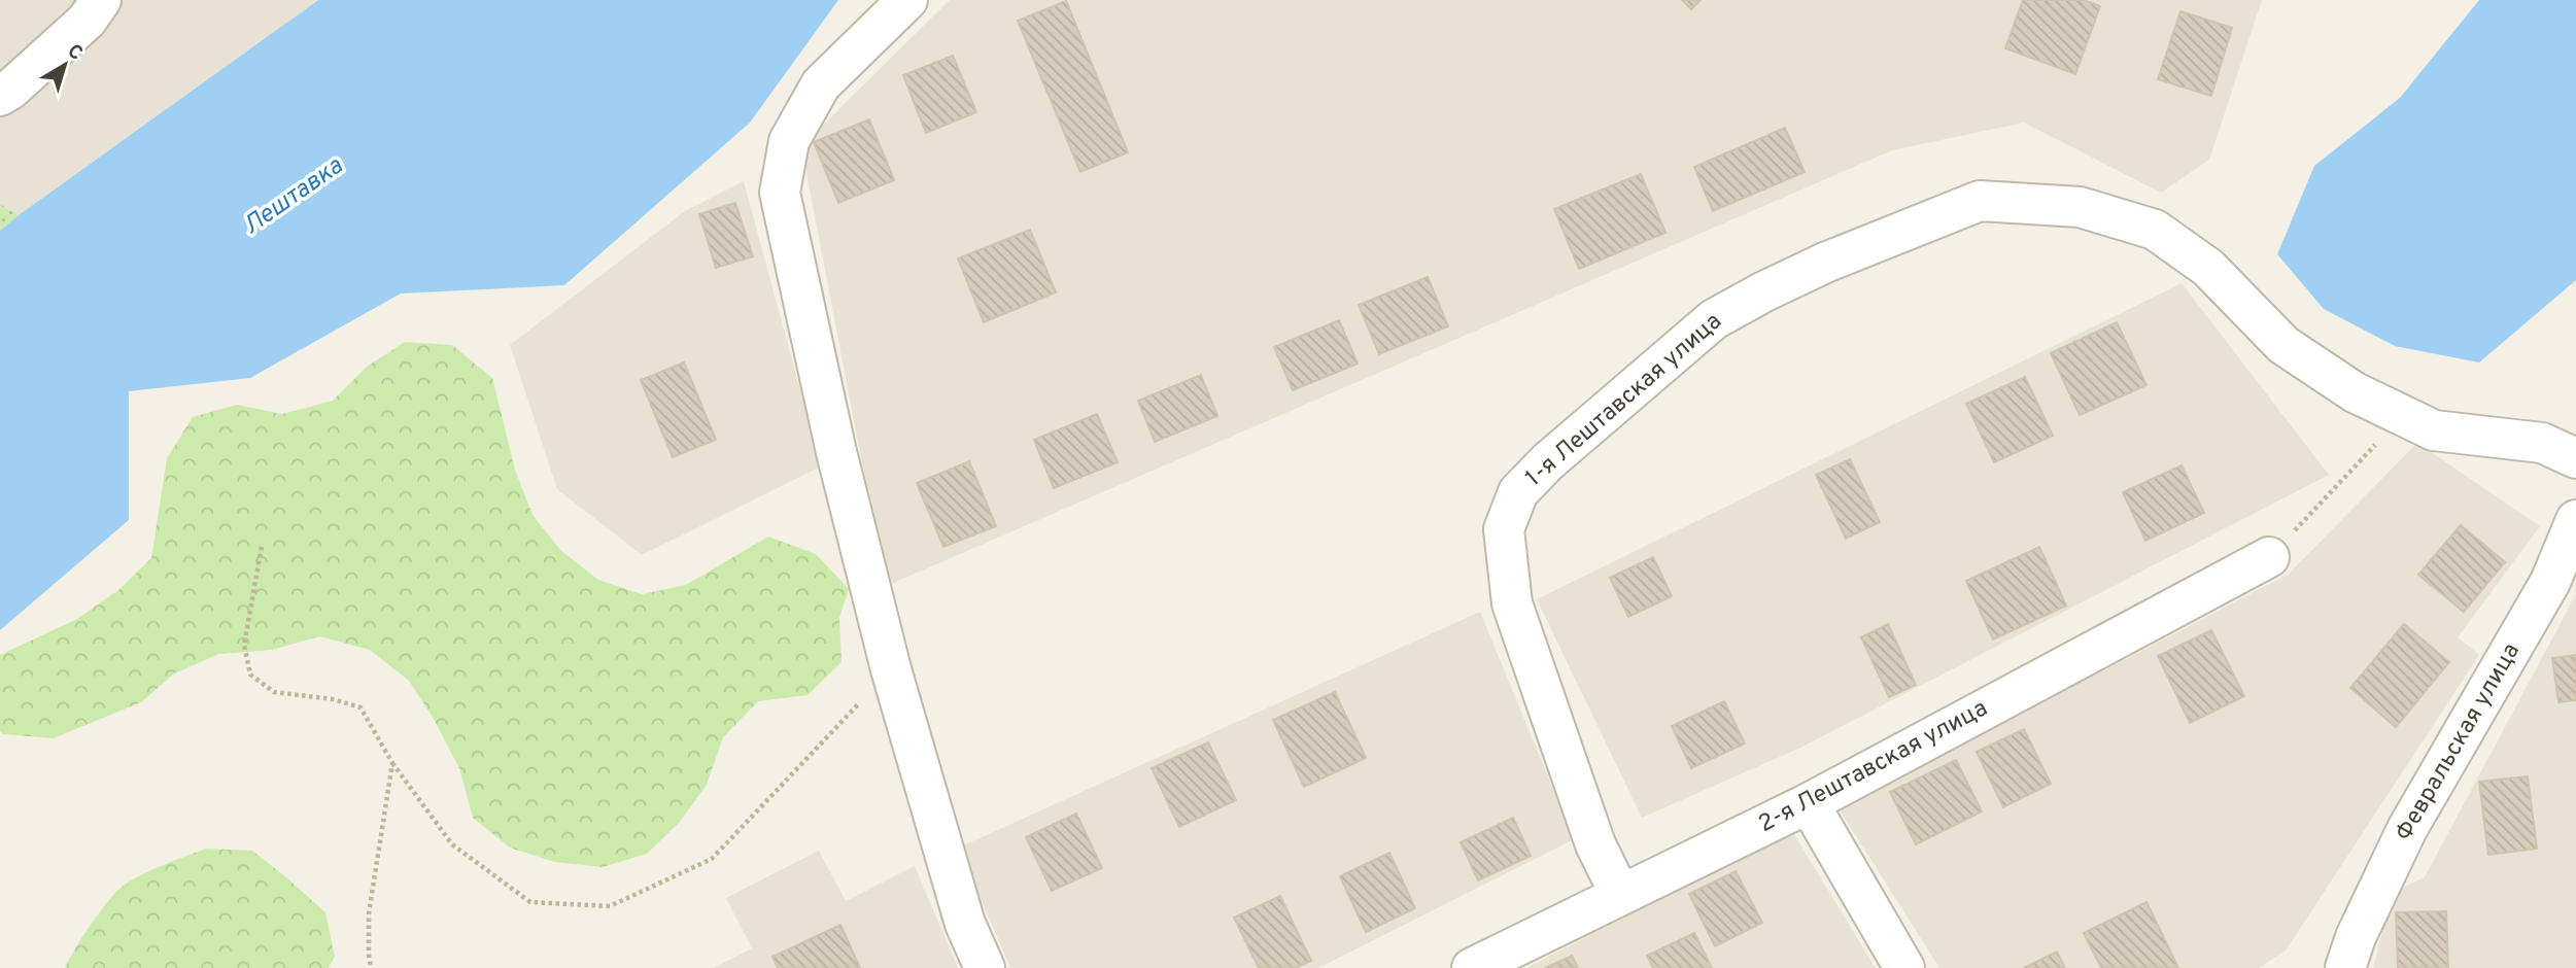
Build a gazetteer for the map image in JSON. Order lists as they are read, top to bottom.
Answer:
{
  "streets": {
    "street": ["1-я Лештавская улица", "Февральская улица", "2-я Лештавская улица"]
  },
  "crossings": [
    ["1-я Лештавская улица", "2-я Лештавская улица"]
  ],
  "water": ["Лештавка"],
  "north": "top right"
}
